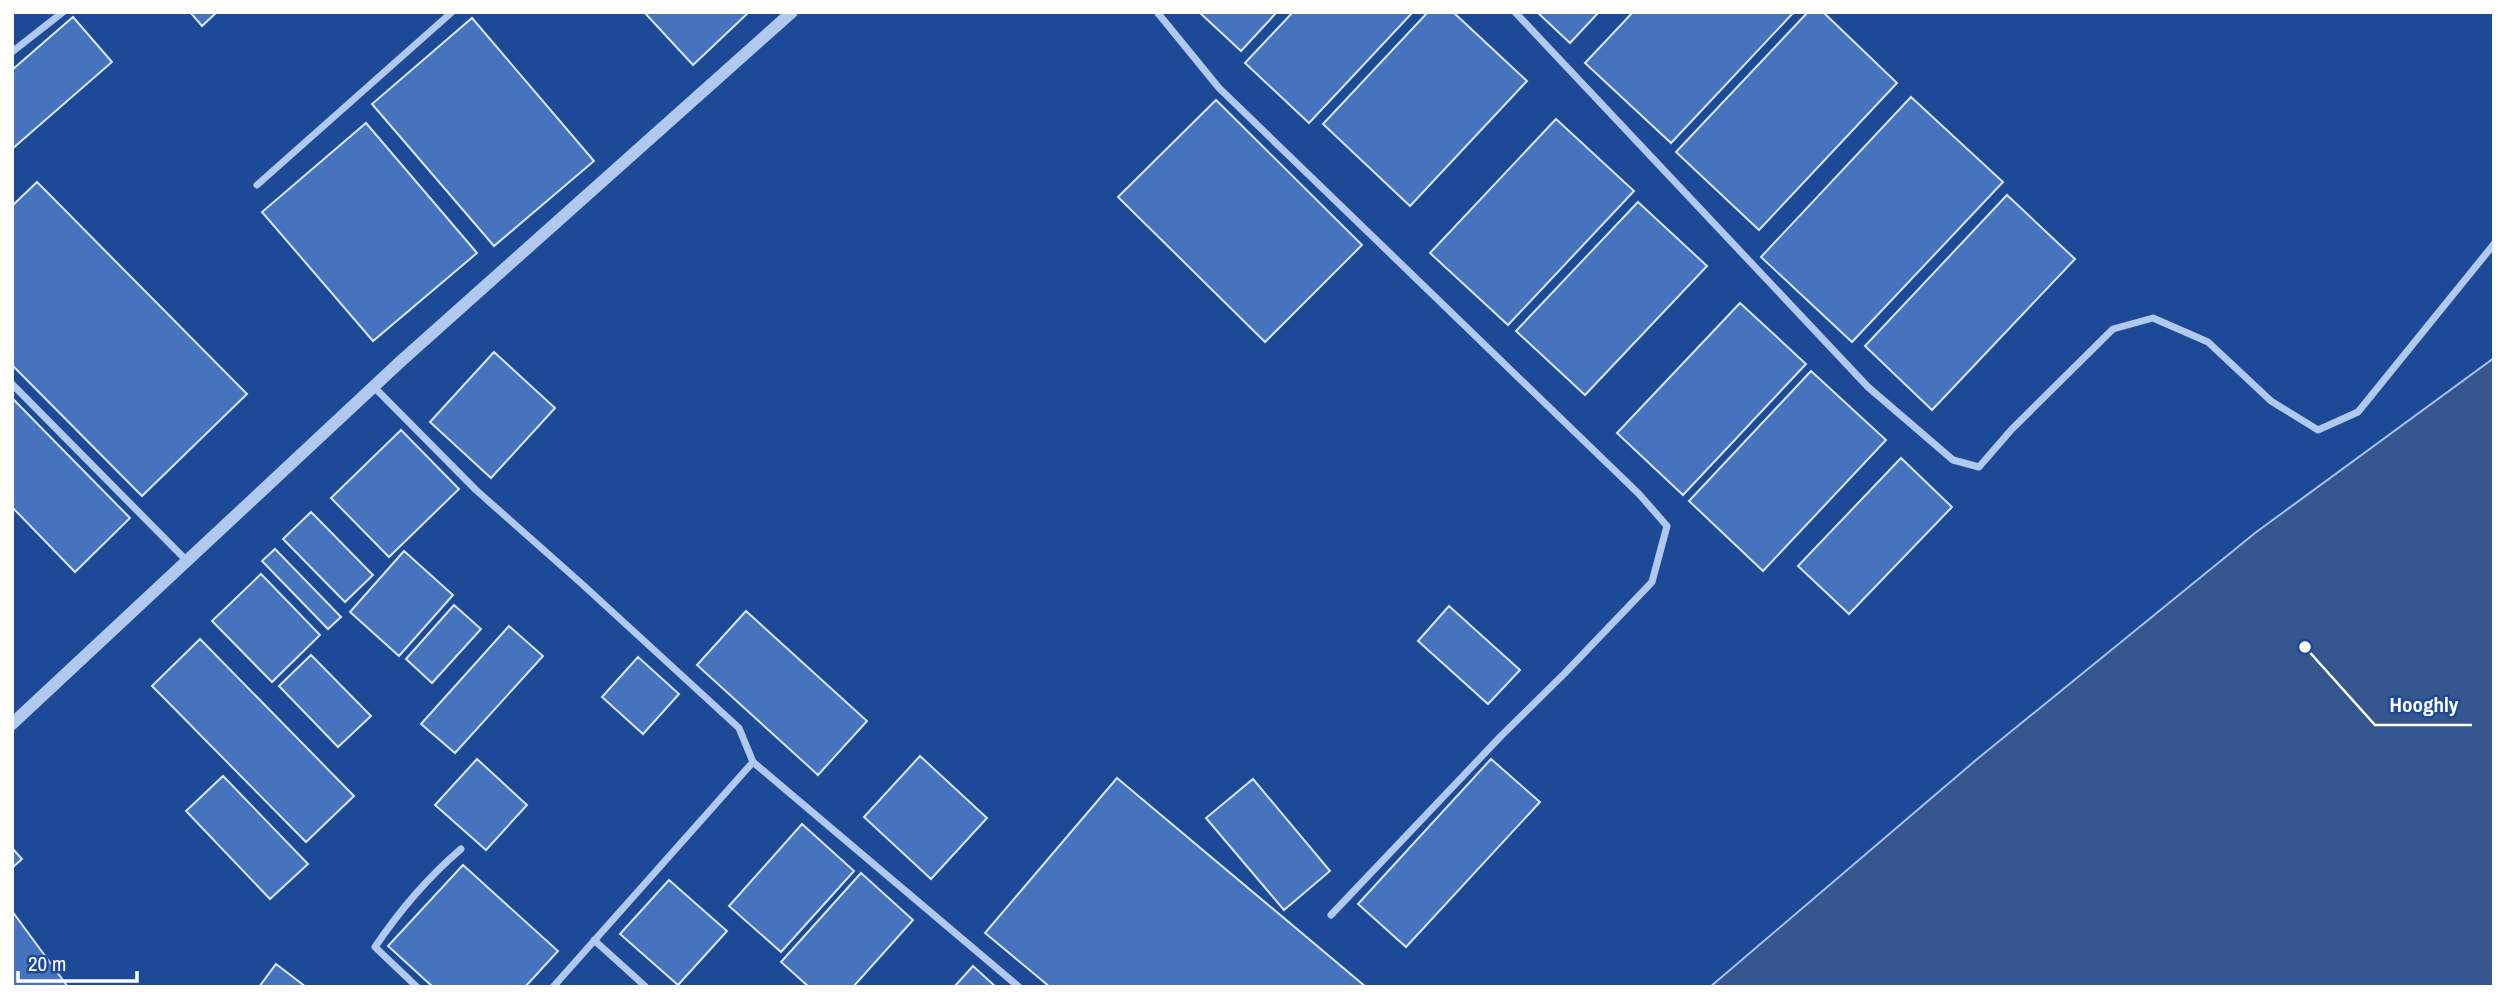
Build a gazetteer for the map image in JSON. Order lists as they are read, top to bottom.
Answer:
{
  "places": ["Hooghly"],
  "scale_bar": "20 m"
}
